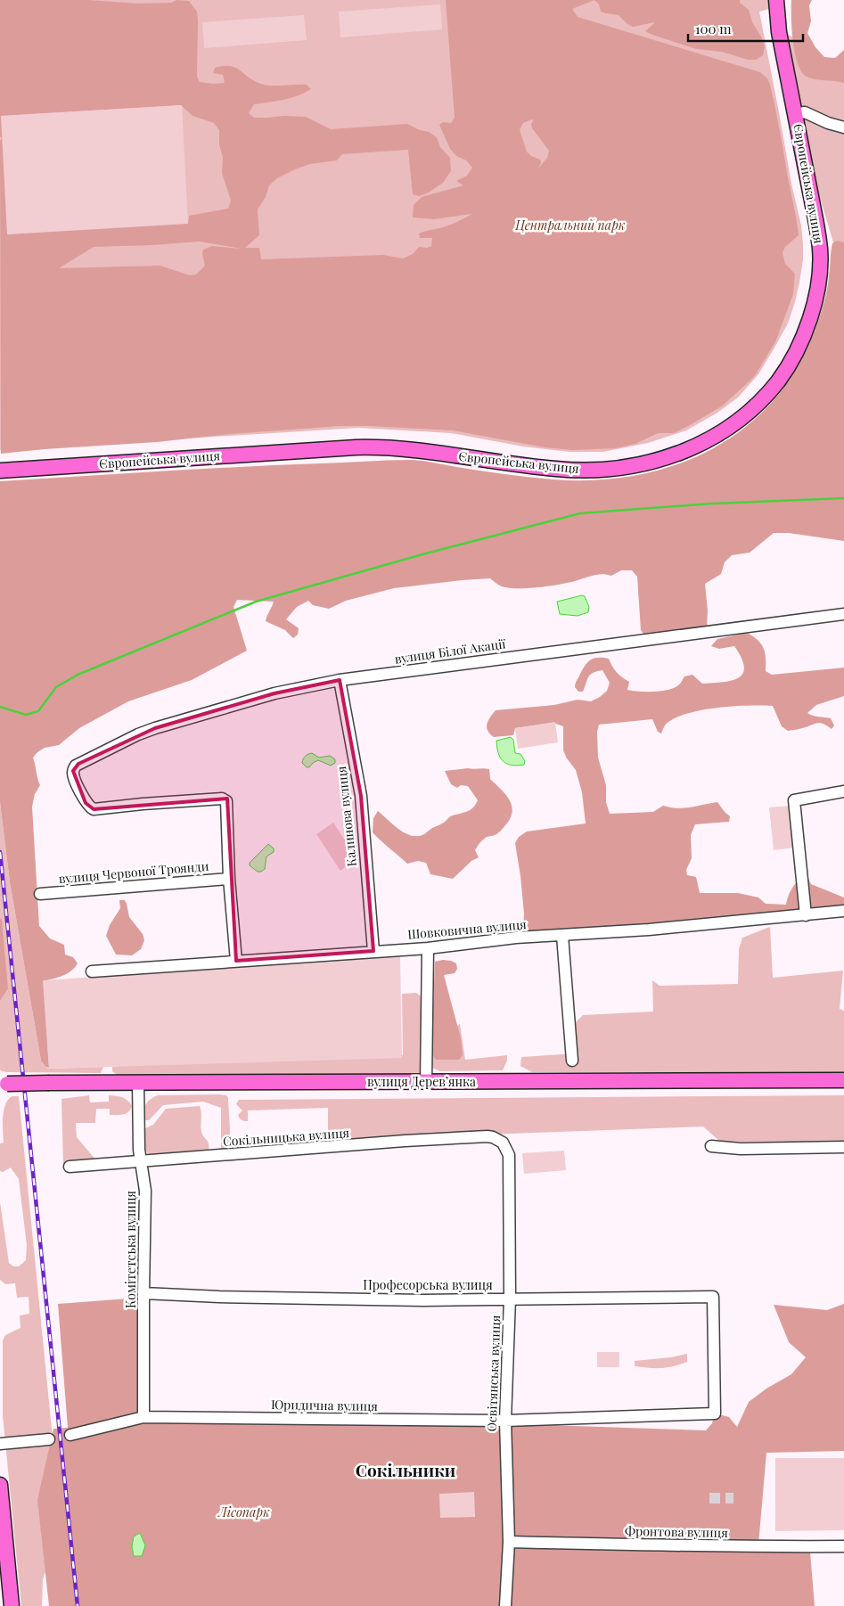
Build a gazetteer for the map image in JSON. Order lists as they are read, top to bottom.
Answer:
{
  "streets": {
    "main road": ["Європейська вулиця", "вулиця Дерев’янка"],
    "street": [
      "вулиця Білої Акації",
      "Калинова вулиця",
      "вулиця Червоної Троянди",
      "Шовковична вулиця",
      "Сокільницька вулиця",
      "Комітетська вулиця",
      "Професорська вулиця",
      "Освітянська вулиця",
      "Юридична вулиця",
      "Фронтова вулиця"
    ]
  },
  "crossings": [
    ["вулиця Білої Акації", "Калинова вулиця"],
    ["вулиця Білої Акації", "вулиця Червоної Троянди"],
    ["Калинова вулиця", "Шовковична вулиця"],
    ["вулиця Дерев’янка", "Комітетська вулиця"],
    ["Сокільницька вулиця", "Комітетська вулиця"],
    ["Сокільницька вулиця", "Освітянська вулиця"],
    ["Комітетська вулиця", "Професорська вулиця"],
    ["Комітетська вулиця", "Юридична вулиця"],
    ["Професорська вулиця", "Освітянська вулиця"],
    ["Професорська вулиця", "Юридична вулиця"],
    ["Освітянська вулиця", "Юридична вулиця"],
    ["Освітянська вулиця", "Фронтова вулиця"]
  ],
  "districts": ["Сокільники"],
  "parks": ["Центральний парк", "Лісопарк"],
  "scale_bar": "100 m"
}
